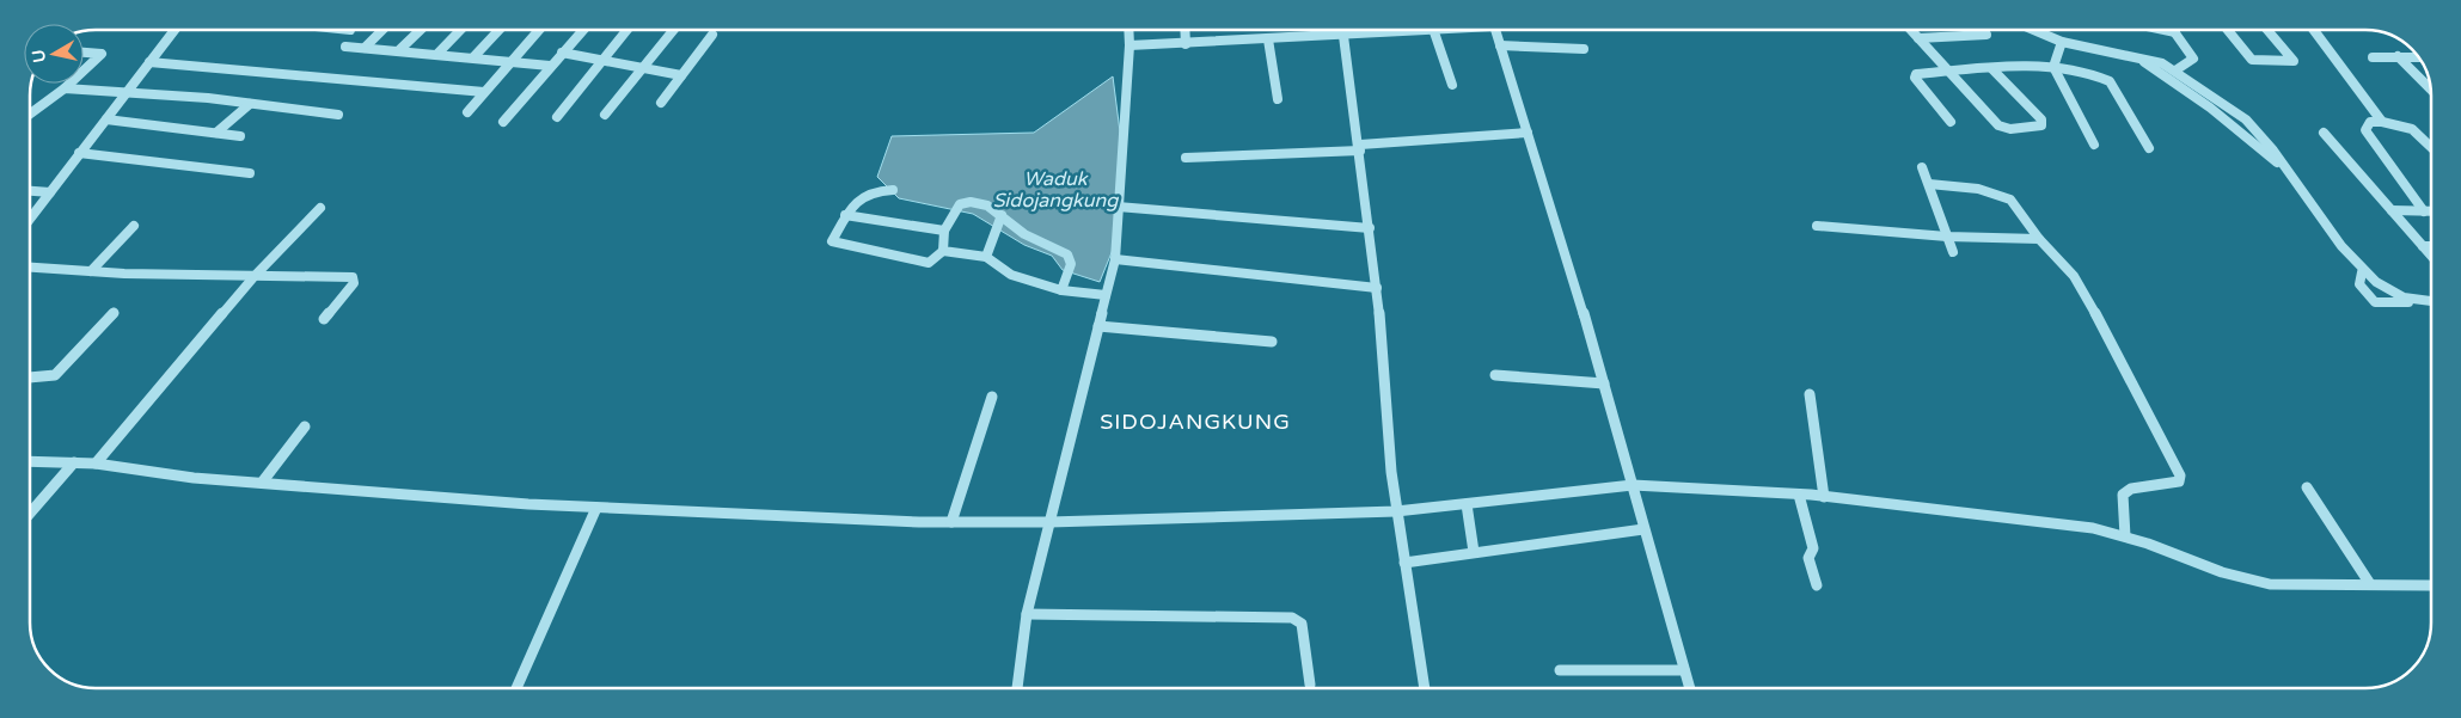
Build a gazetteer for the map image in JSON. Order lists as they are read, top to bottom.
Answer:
{
  "districts": ["SIDOJANGKUNG"],
  "water": ["Waduk Sidojangkung"],
  "north": "left"
}
